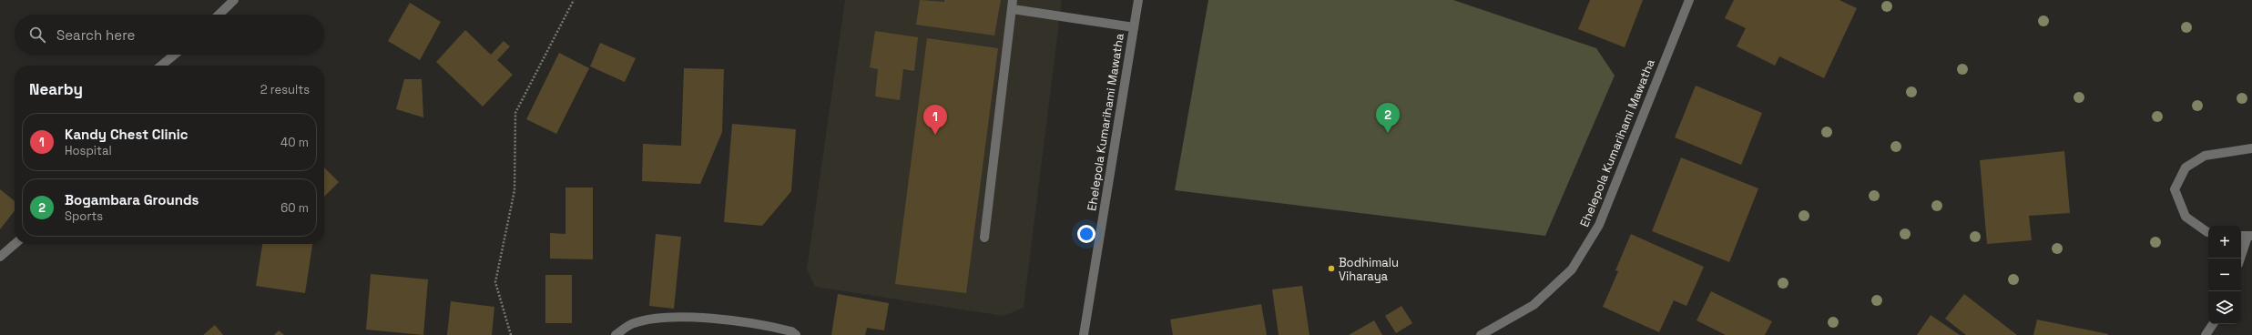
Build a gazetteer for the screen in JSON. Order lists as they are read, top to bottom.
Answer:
{
  "streets": {
    "street": ["Ehelepola Kumarihami Mawatha"]
  },
  "places": ["Bodhimalu Viharaya"],
  "page": {
    "search": "Search here",
    "heading": ["Nearby", "2 results"],
    "pins": ["2", "1"],
    "list": [
      {
        "mark": "1",
        "name": "Kandy Chest Clinic",
        "note": "Hospital",
        "value": "40 m"
      },
      {
        "mark": "2",
        "name": "Bogambara Grounds",
        "note": "Sports",
        "value": "60 m"
      }
    ],
    "map_buttons": ["+", "−"]
  }
}
